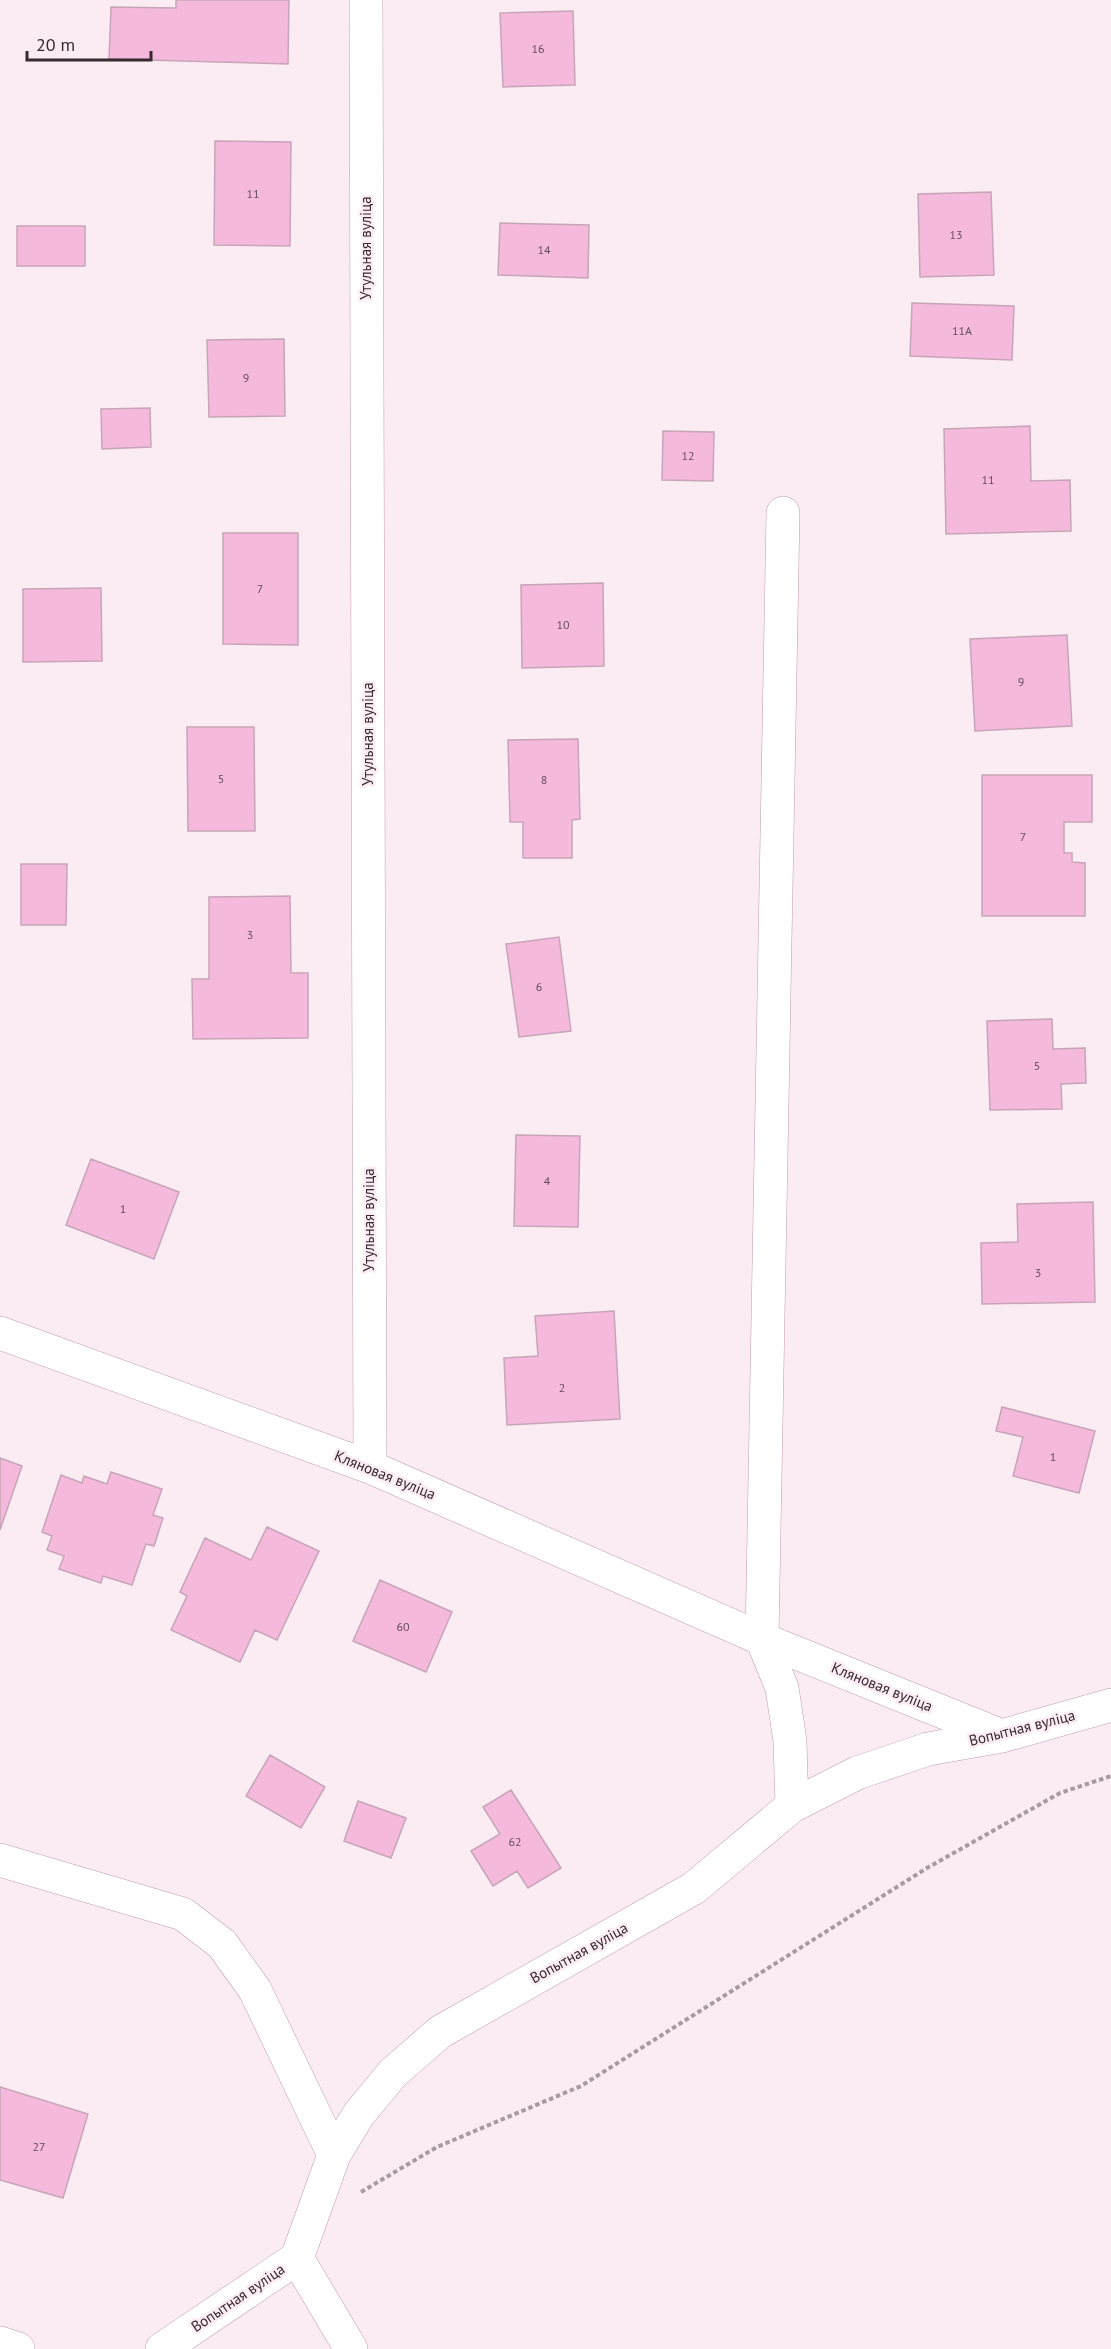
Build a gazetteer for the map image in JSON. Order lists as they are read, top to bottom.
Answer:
{
  "streets": {
    "street": ["Утульная вуліца", "Кляновая вуліца", "Вопытная вуліца"]
  },
  "crossings": [
    ["Утульная вуліца", "Кляновая вуліца"],
    ["Кляновая вуліца", "Вопытная вуліца"]
  ],
  "house_numbers": [
    "16",
    "11",
    "13",
    "14",
    "11А",
    "9",
    "12",
    "11",
    "7",
    "10",
    "9",
    "5",
    "8",
    "7",
    "3",
    "6",
    "5",
    "4",
    "1",
    "3",
    "2",
    "1",
    "60",
    "62",
    "27"
  ],
  "scale_bar": "20 m"
}
